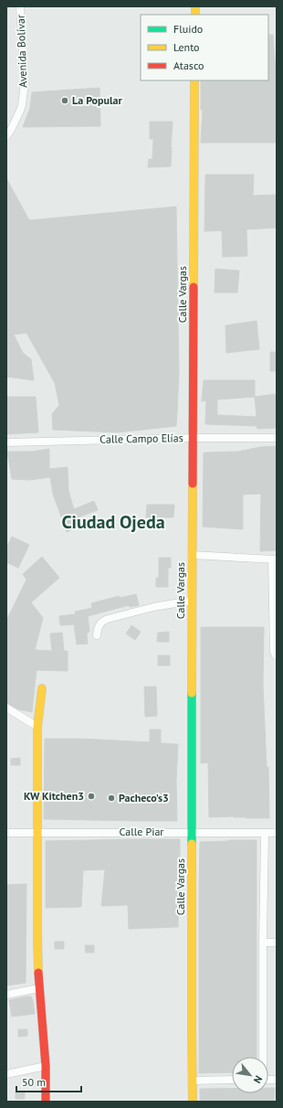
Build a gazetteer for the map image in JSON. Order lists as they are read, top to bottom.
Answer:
{
  "streets": {
    "street": [
      "Avenida Bolívar",
      "Calle Vargas",
      "Calle Campo Elías",
      "Calle Piar"
    ]
  },
  "crossings": [
    ["Calle Vargas", "Calle Campo Elías"],
    ["Calle Vargas", "Calle Piar"]
  ],
  "districts": ["Ciudad Ojeda"],
  "places": ["La Popular", "KW Kitchen3", "Pacheco's3"],
  "legend": ["Fluido", "Lento", "Atasco"],
  "scale_bar": "50 m",
  "north": "bottom right"
}
